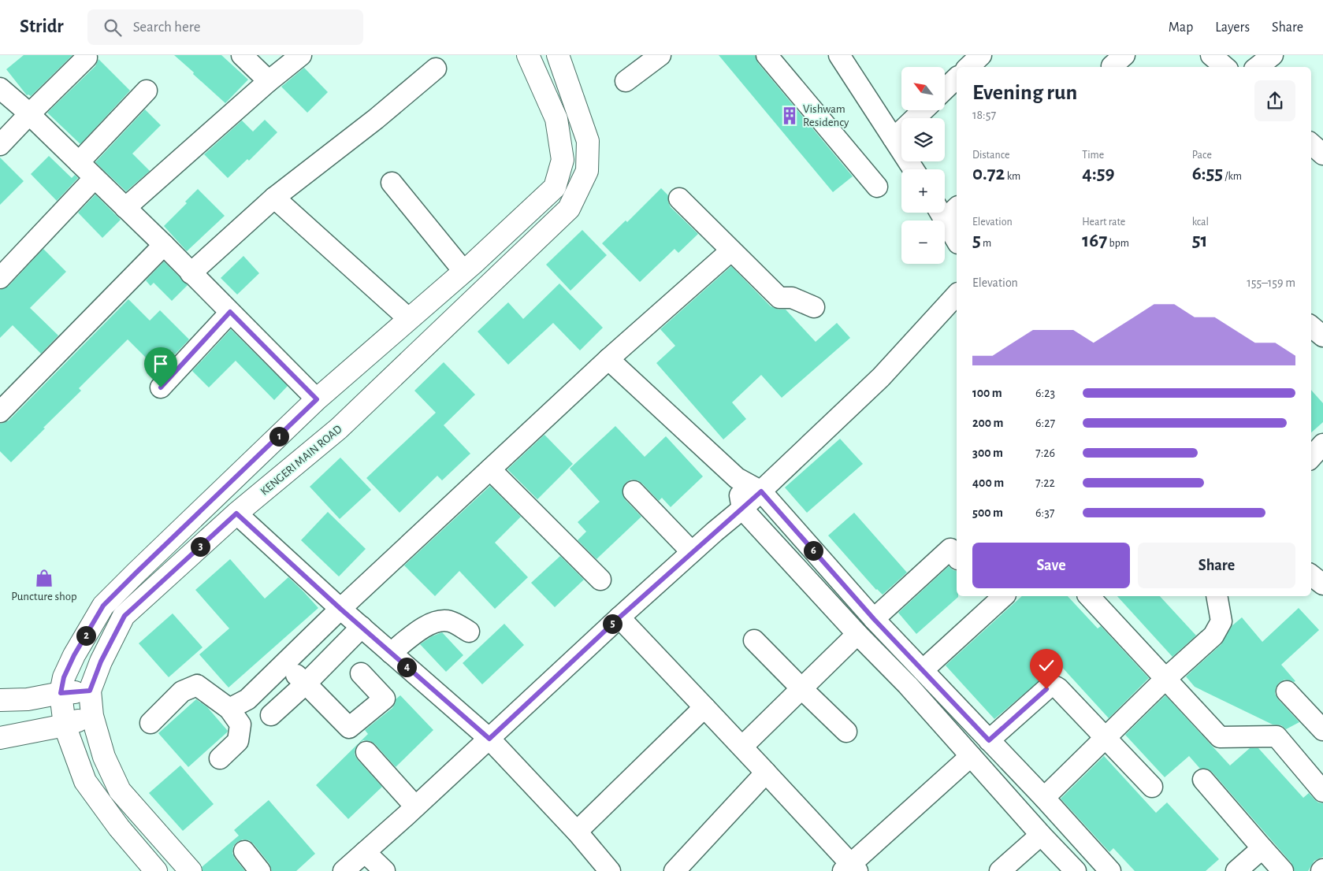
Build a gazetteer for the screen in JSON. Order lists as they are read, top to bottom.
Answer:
{
  "streets": {
    "main road": ["KENGERI MAIN ROAD"]
  },
  "places": {
    "building": ["Vishwam Residency"],
    "shop": ["Puncture shop"]
  },
  "north": "top left",
  "page": {
    "header": "Stridr",
    "search": "Search here",
    "nav": ["Map", "Layers", "Share"],
    "map_buttons": ["+", "−"],
    "heading": ["Evening run", "18:57"],
    "stats": [
      ["Distance", "0.72 km"],
      ["Time", "4:59"],
      ["Pace", "6:55 /km"],
      ["Elevation", "5 m"],
      ["Heart rate", "167 bpm"],
      ["kcal", "51"]
    ],
    "chart": ["Elevation", "155–159 m"],
    "list": [
      {
        "name": "100 m",
        "note": "6:23"
      },
      {
        "name": "200 m",
        "note": "6:27"
      },
      {
        "name": "300 m",
        "note": "7:26"
      },
      {
        "name": "400 m",
        "note": "7:22"
      },
      {
        "name": "500 m",
        "note": "6:37"
      }
    ],
    "pins": [
      "1",
      "3",
      "6",
      "5",
      "2",
      "4"
    ],
    "buttons": ["Save", "Share"]
  }
}
